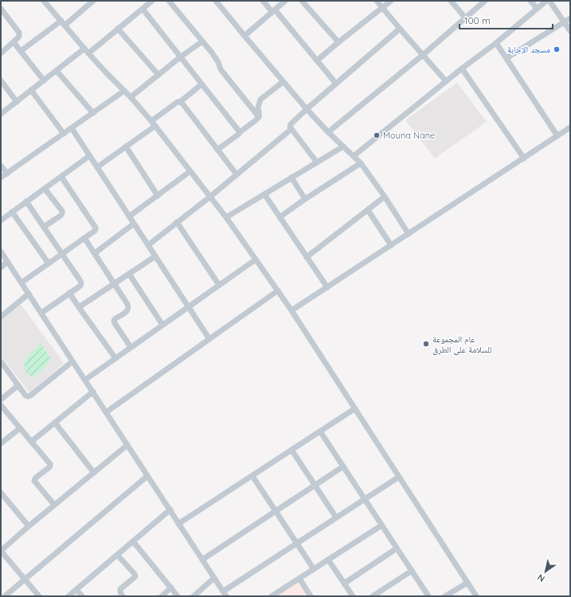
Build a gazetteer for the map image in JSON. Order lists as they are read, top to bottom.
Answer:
{
  "places": ["مسجد الإجابة", "Mouna Nane", "عام المجموعة للسلامة على الطرق"],
  "scale_bar": "100 m",
  "north": "bottom left"
}
